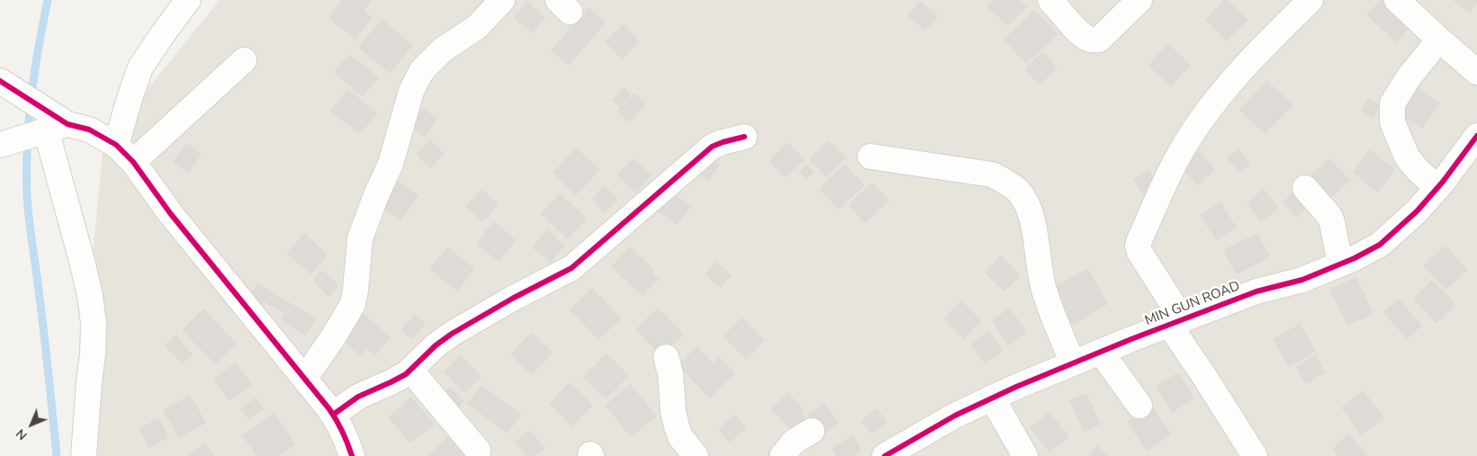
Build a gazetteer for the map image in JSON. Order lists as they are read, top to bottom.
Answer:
{
  "streets": {
    "street": ["MIN GUN ROAD"]
  },
  "north": "bottom left"
}
